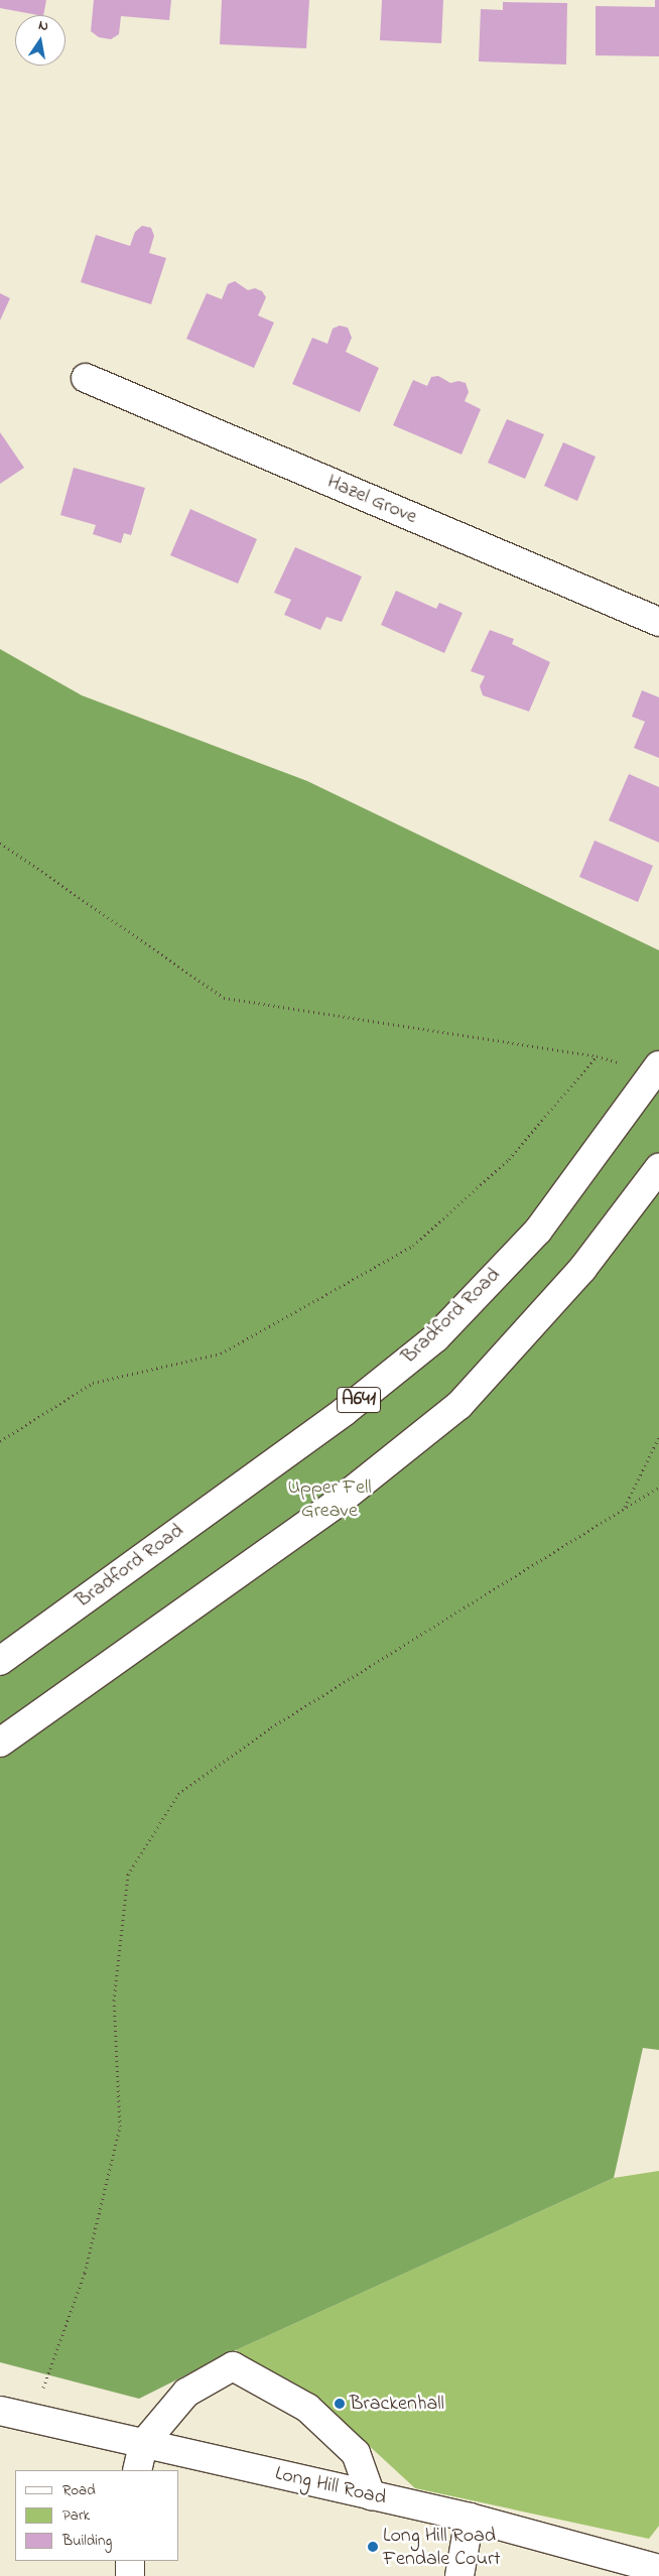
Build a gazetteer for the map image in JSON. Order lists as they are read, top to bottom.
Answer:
{
  "streets": {
    "main road": [
      "Hazel Grove",
      "Bradford Road",
      "A641",
      "Long Hill Road"
    ]
  },
  "parks": ["Upper Fell Greave"],
  "places": ["Brackenhall", "Long Hill Road Fendale Court"],
  "legend": ["Road", "Park", "Building"],
  "north": "top"
}
